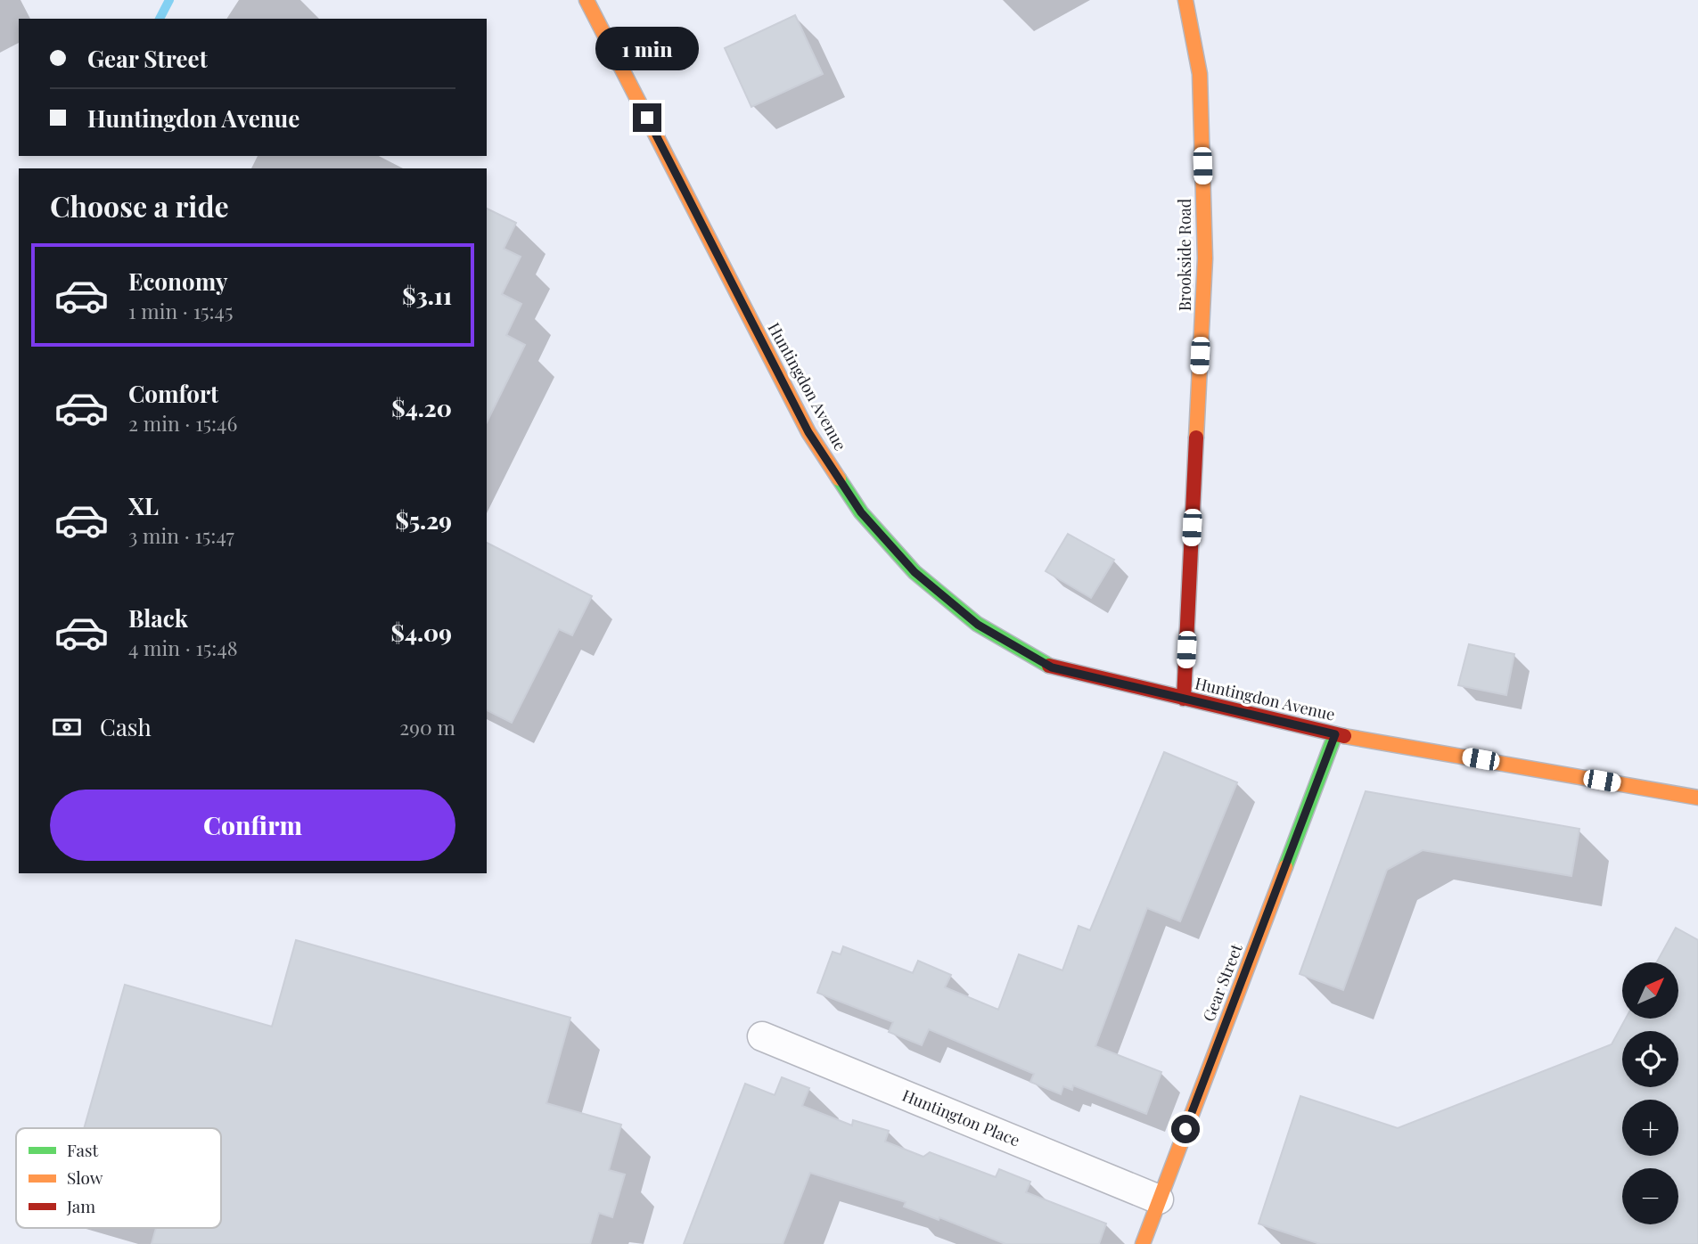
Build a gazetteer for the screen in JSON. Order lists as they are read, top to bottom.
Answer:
{
  "streets": {
    "main road": ["Brookside Road", "Huntingdon Avenue", "Gear Street"],
    "street": ["Huntington Place"]
  },
  "crossings": [
    ["Brookside Road", "Huntingdon Avenue"],
    ["Huntingdon Avenue", "Gear Street"],
    ["Gear Street", "Huntington Place"]
  ],
  "legend": ["Fast", "Slow", "Jam"],
  "north": "top right",
  "page": {
    "banner": ["Gear Street", "Huntingdon Avenue"],
    "bubble": "1 min",
    "heading": "Choose a ride",
    "list": [
      {
        "name": "Economy",
        "note": "1 min · 15:45",
        "value": "$3.11"
      },
      {
        "name": "Comfort",
        "note": "2 min · 15:46",
        "value": "$4.20"
      },
      {
        "name": "XL",
        "note": "3 min · 15:47",
        "value": "$5.29"
      },
      {
        "name": "Black",
        "note": "4 min · 15:48",
        "value": "$4.09"
      }
    ],
    "pay": ["Cash", "290 m"],
    "buttons": "Confirm",
    "map_buttons": ["+", "−"]
  }
}
